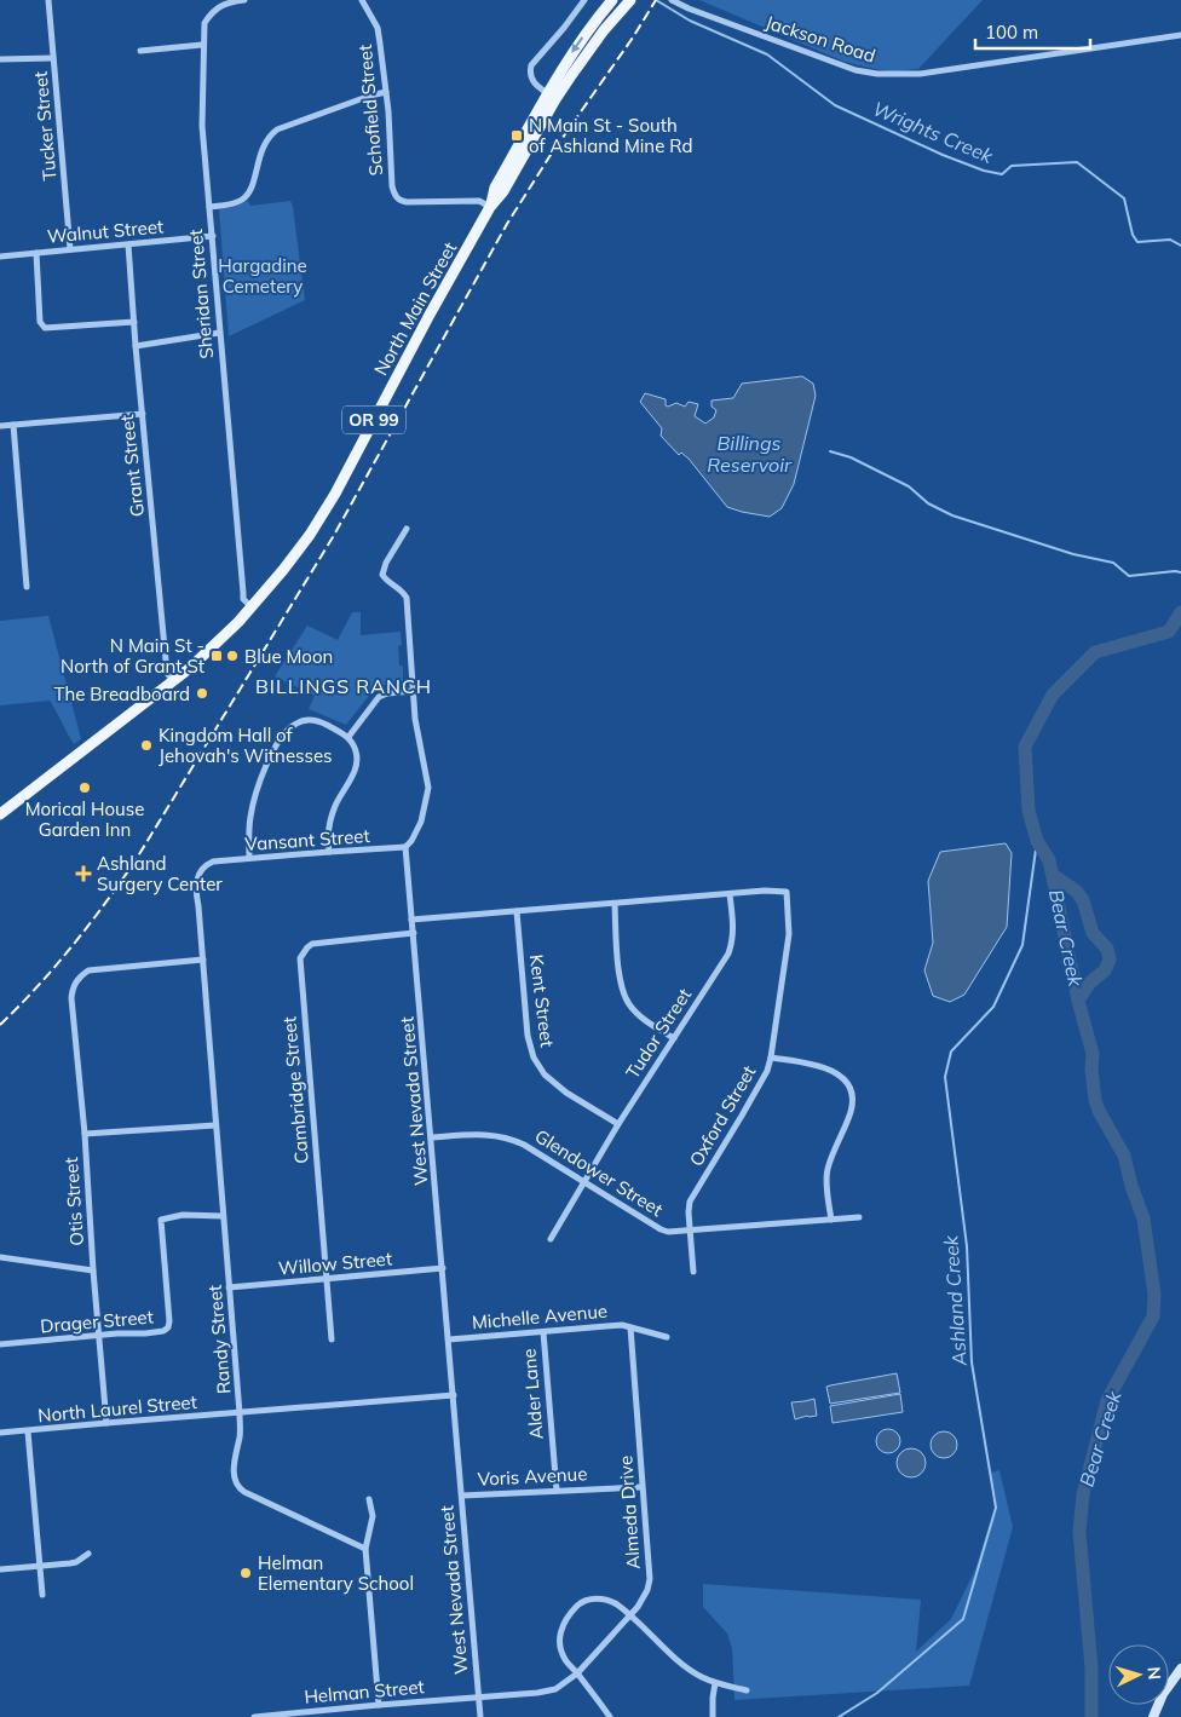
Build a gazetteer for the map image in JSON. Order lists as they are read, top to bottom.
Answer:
{
  "streets": {
    "main road": ["North Main Street", "OR 99"],
    "street": [
      "Jackson Road",
      "Schofield Street",
      "Tucker Street",
      "Walnut Street",
      "Sheridan Street",
      "Grant Street",
      "Vansant Street",
      "Kent Street",
      "Tudor Street",
      "Cambridge Street",
      "West Nevada Street",
      "Oxford Street",
      "Glendower Street",
      "Otis Street",
      "Willow Street",
      "Michelle Avenue",
      "Drager Street",
      "Randy Street",
      "Alder Lane",
      "North Laurel Street",
      "Voris Avenue",
      "Almeda Drive",
      "Helman Street"
    ]
  },
  "crossings": [
    ["Schofield Street", "North Main Street"],
    ["Tucker Street", "Walnut Street"],
    ["Walnut Street", "Sheridan Street"],
    ["Walnut Street", "Grant Street"],
    ["Sheridan Street", "North Main Street"],
    ["North Main Street", "OR 99"],
    ["North Main Street", "Grant Street"],
    ["Vansant Street", "West Nevada Street"],
    ["Vansant Street", "Randy Street"],
    ["Kent Street", "Tudor Street"],
    ["Tudor Street", "Oxford Street"],
    ["Tudor Street", "Glendower Street"],
    ["Cambridge Street", "West Nevada Street"],
    ["Cambridge Street", "Willow Street"],
    ["West Nevada Street", "Glendower Street"],
    ["West Nevada Street", "Willow Street"],
    ["West Nevada Street", "Michelle Avenue"],
    ["West Nevada Street", "North Laurel Street"],
    ["West Nevada Street", "Voris Avenue"],
    ["West Nevada Street", "Almeda Drive"],
    ["West Nevada Street", "Helman Street"],
    ["Oxford Street", "Glendower Street"],
    ["Otis Street", "Drager Street"],
    ["Otis Street", "Randy Street"],
    ["Otis Street", "North Laurel Street"],
    ["Willow Street", "Randy Street"],
    ["Michelle Avenue", "Alder Lane"],
    ["Michelle Avenue", "Almeda Drive"],
    ["Drager Street", "Randy Street"],
    ["Randy Street", "North Laurel Street"],
    ["Alder Lane", "Voris Avenue"],
    ["Voris Avenue", "Almeda Drive"],
    ["Almeda Drive", "Helman Street"]
  ],
  "districts": ["BILLINGS RANCH"],
  "water": [
    "Wrights Creek",
    "Billings Reservoir",
    "Bear Creek",
    "Ashland Creek"
  ],
  "parks": ["Hargadine Cemetery"],
  "places": {
    "transit": ["N Main St - South of Ashland Mine Rd", "N Main St - North of Grant St"],
    "other": [
      "Blue Moon",
      "The Breadboard",
      "Kingdom Hall of Jehovah's Witnesses",
      "Morical House Garden Inn",
      "Helman Elementary School"
    ],
    "health": ["Ashland Surgery Center"]
  },
  "scale_bar": "100 m",
  "north": "right"
}
